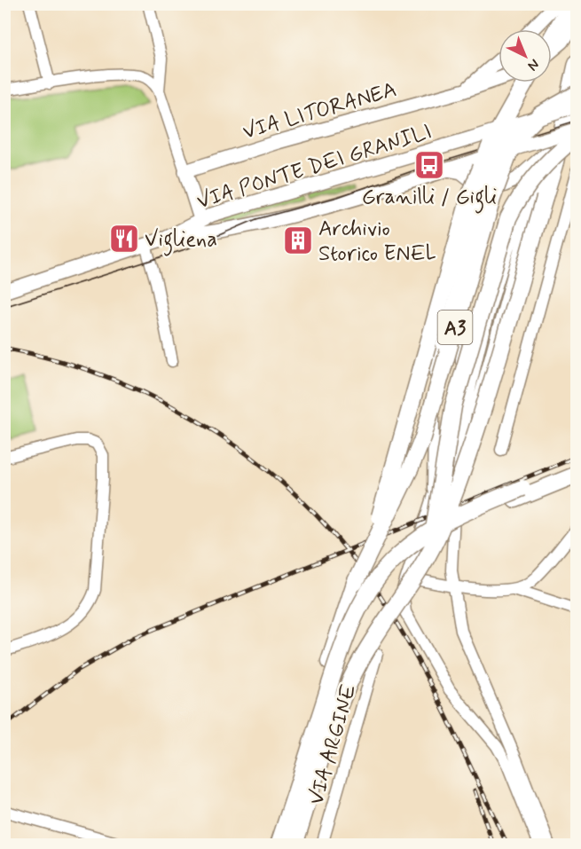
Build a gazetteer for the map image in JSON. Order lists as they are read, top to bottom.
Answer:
{
  "streets": {
    "highway": ["A3"],
    "main road": ["VIA LITORANEA", "VIA PONTE DEI GRANILI"],
    "street": ["VIA ARGINE"]
  },
  "places": {
    "bus stop": ["Granilli / Gigli"],
    "restaurant": ["Vigliena"],
    "building": ["Archivio Storico ENEL"]
  },
  "north": "bottom right"
}
